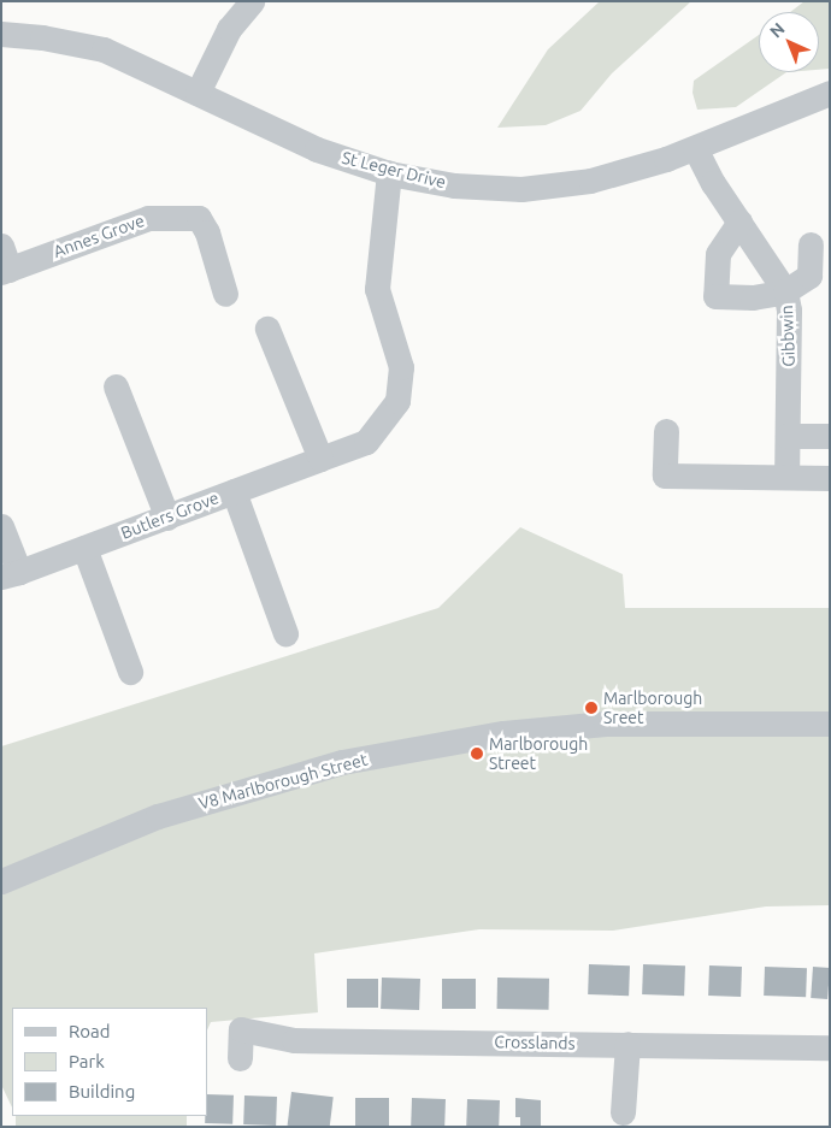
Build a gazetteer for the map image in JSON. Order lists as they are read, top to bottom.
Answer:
{
  "streets": {
    "street": [
      "St Leger Drive",
      "Annes Grove",
      "Gibbwin",
      "Butlers Grove",
      "V8 Marlborough Street",
      "Crosslands"
    ]
  },
  "crossings": [
    ["St Leger Drive", "Gibbwin"],
    ["St Leger Drive", "Butlers Grove"]
  ],
  "places": ["Marlborough Sreet", "Marlborough Street"],
  "legend": ["Road", "Park", "Building"],
  "north": "top left"
}
